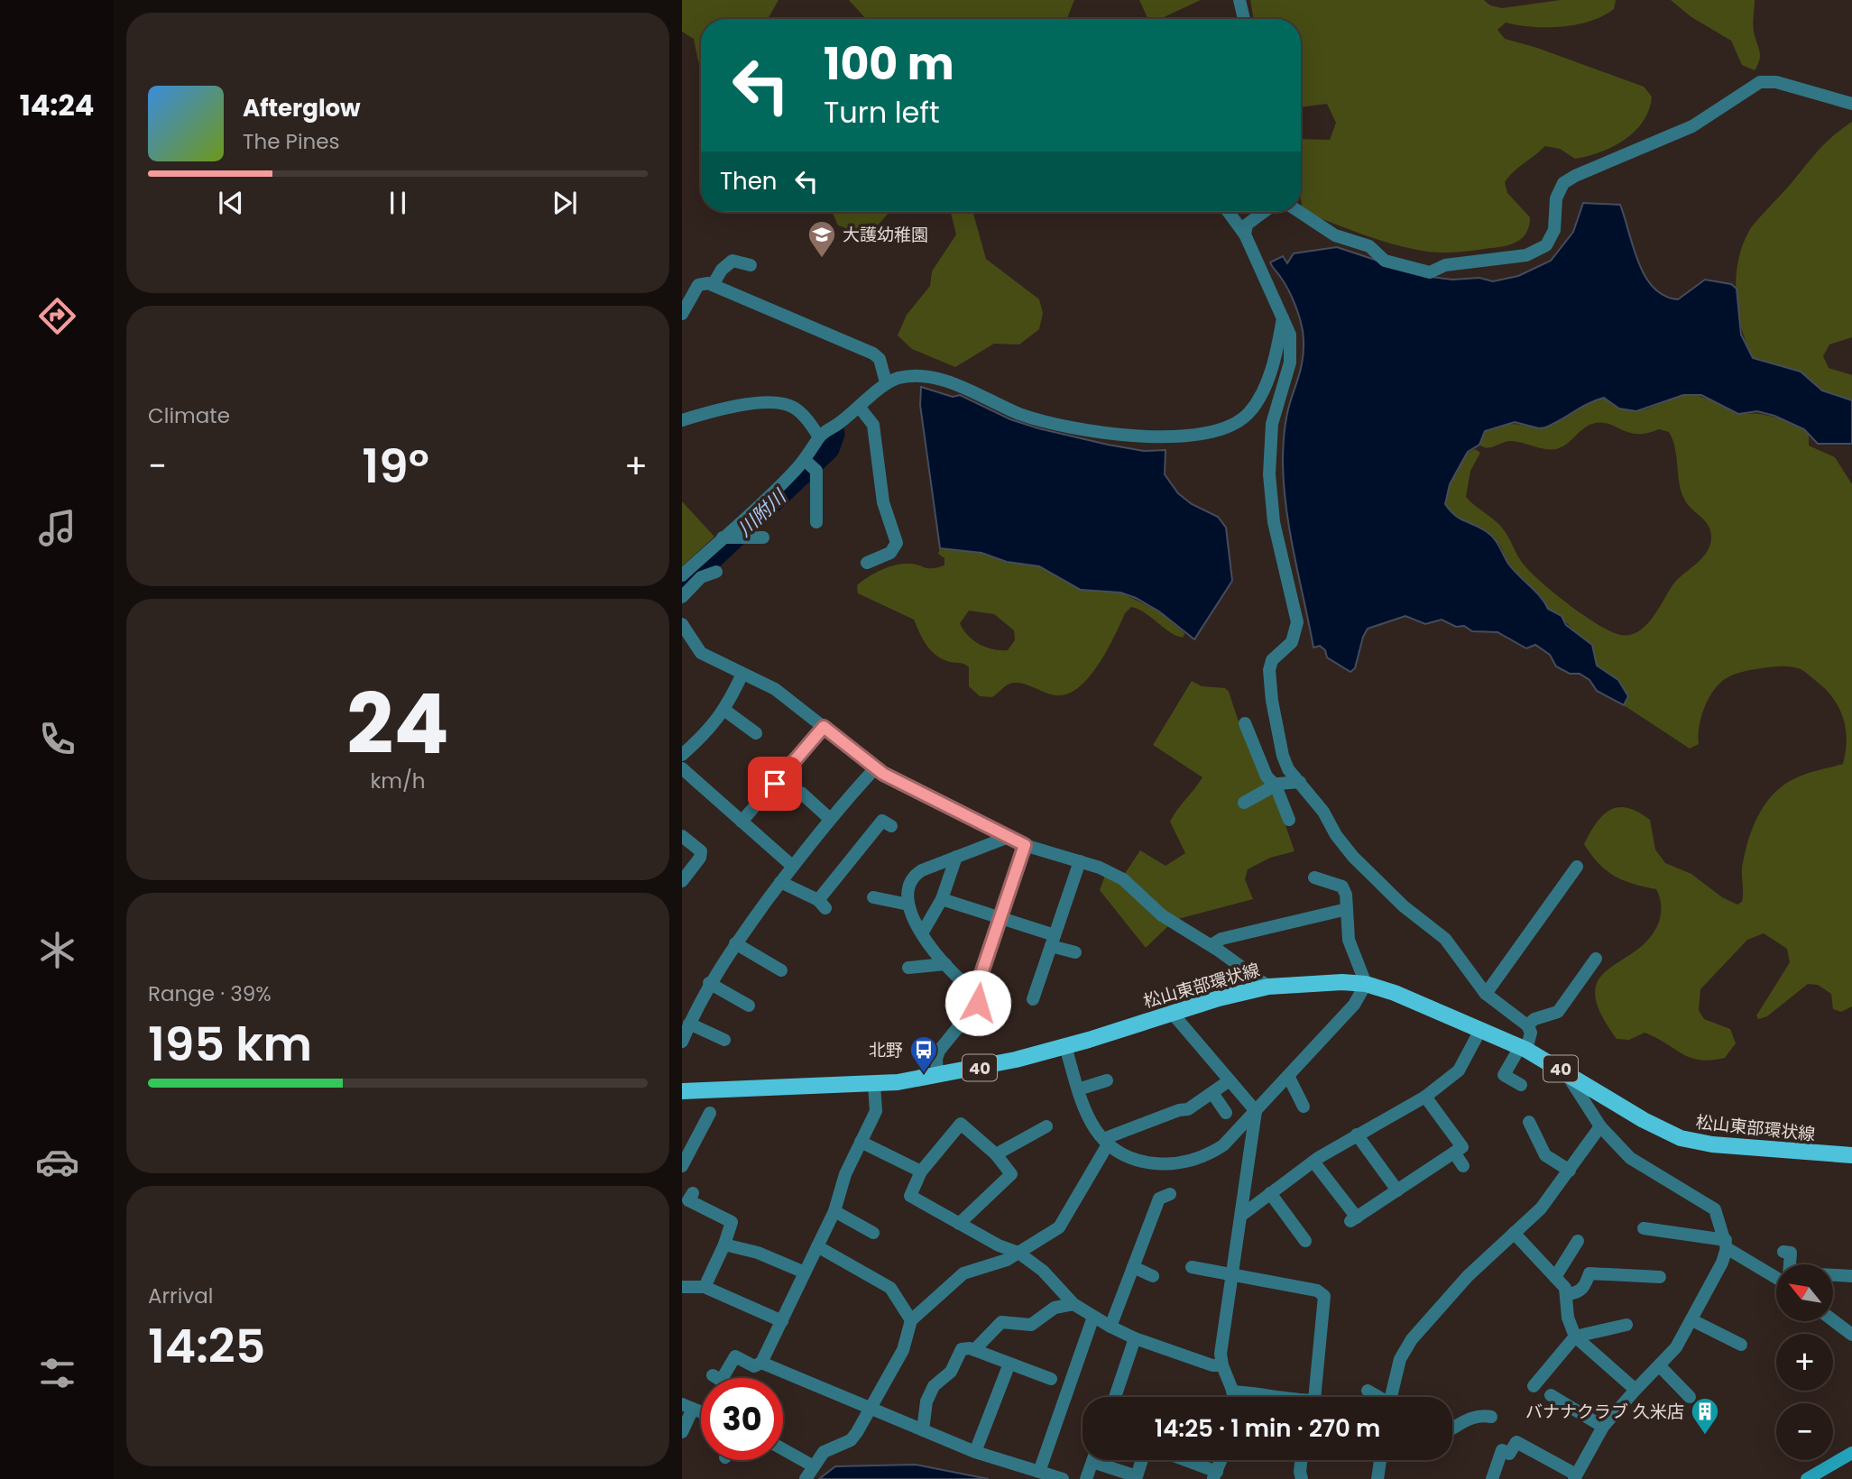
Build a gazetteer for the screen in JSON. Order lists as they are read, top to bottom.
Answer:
{
  "streets": {
    "main road": ["松山東部環状線", "40"]
  },
  "water": ["川附川"],
  "places": {
    "school or university": ["大護幼稚園"],
    "bus stop": ["北野"],
    "building": ["バナナクラブ 久米店"]
  },
  "north": "top left",
  "page": {
    "tabs": "14:24",
    "turn": ["100 m", "Turn left"],
    "song": ["Afterglow", "The Pines"],
    "then": "Then",
    "tile": [
      "Climate",
      ["24", "km/h"],
      ["Range · 39%", "195 km"],
      ["Arrival", "14:25"]
    ],
    "heat": ["−", "19°", "+"],
    "map_buttons": ["+", "−"],
    "limit": "30",
    "trip": "14:25 · 1 min · 270 m"
  }
}
